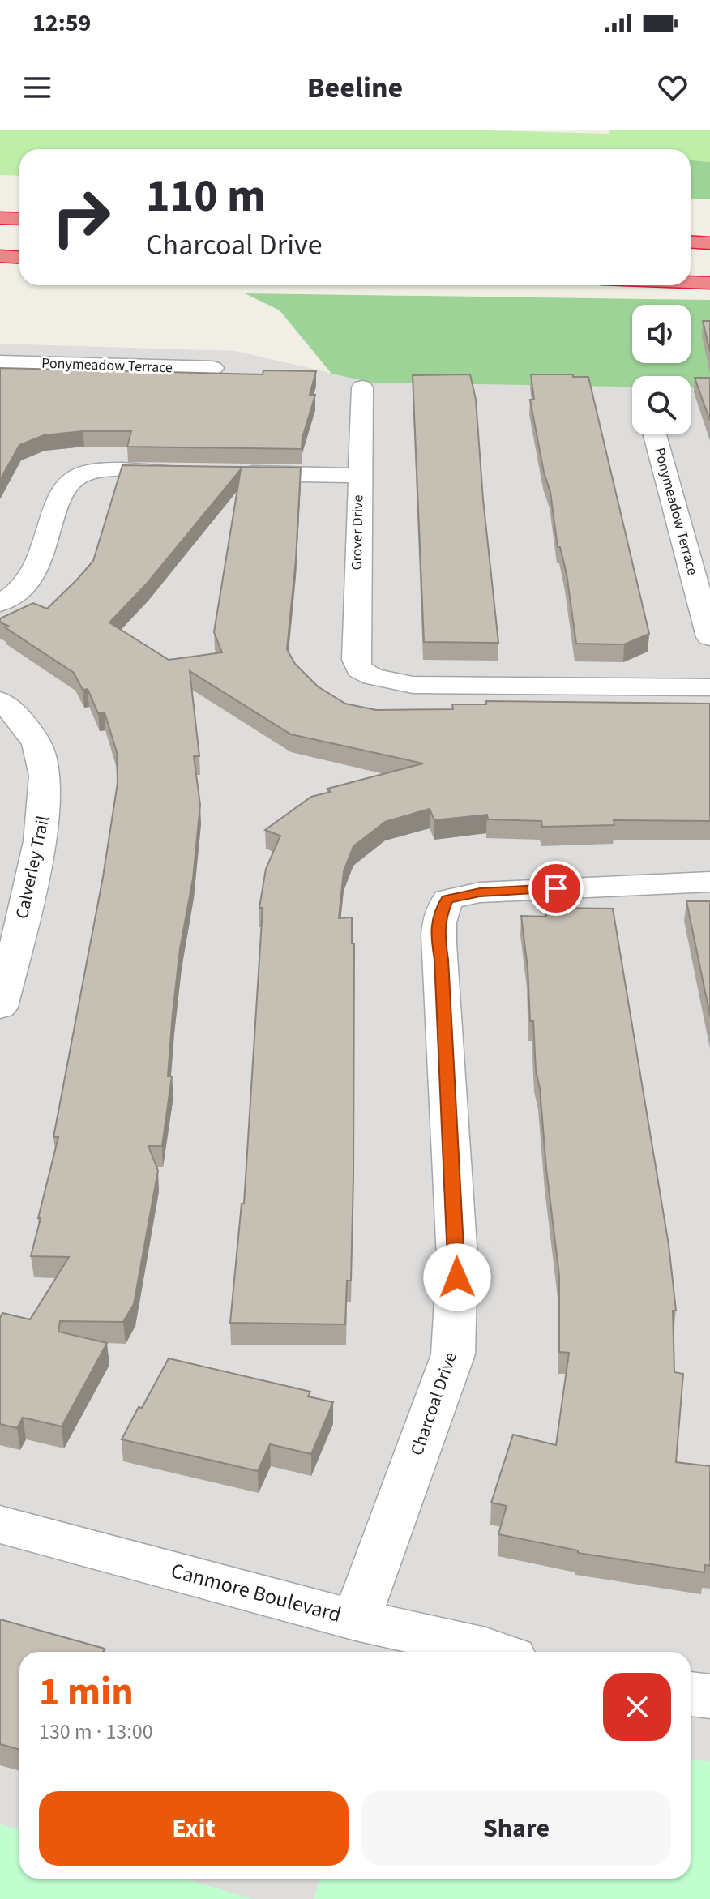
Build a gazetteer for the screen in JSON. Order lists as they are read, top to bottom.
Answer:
{
  "streets": {
    "street": [
      "Ponymeadow Terrace",
      "Grover Drive",
      "Calverley Trail",
      "Charcoal Drive",
      "Canmore Boulevard"
    ]
  },
  "crossings": [
    ["Charcoal Drive", "Canmore Boulevard"]
  ],
  "page": {
    "status": "12:59",
    "header": "Beeline",
    "turn": ["110 m", "Charcoal Drive"],
    "heading": ["1 min", "130 m · 13:00"],
    "buttons": ["Exit", "Share"]
  }
}
